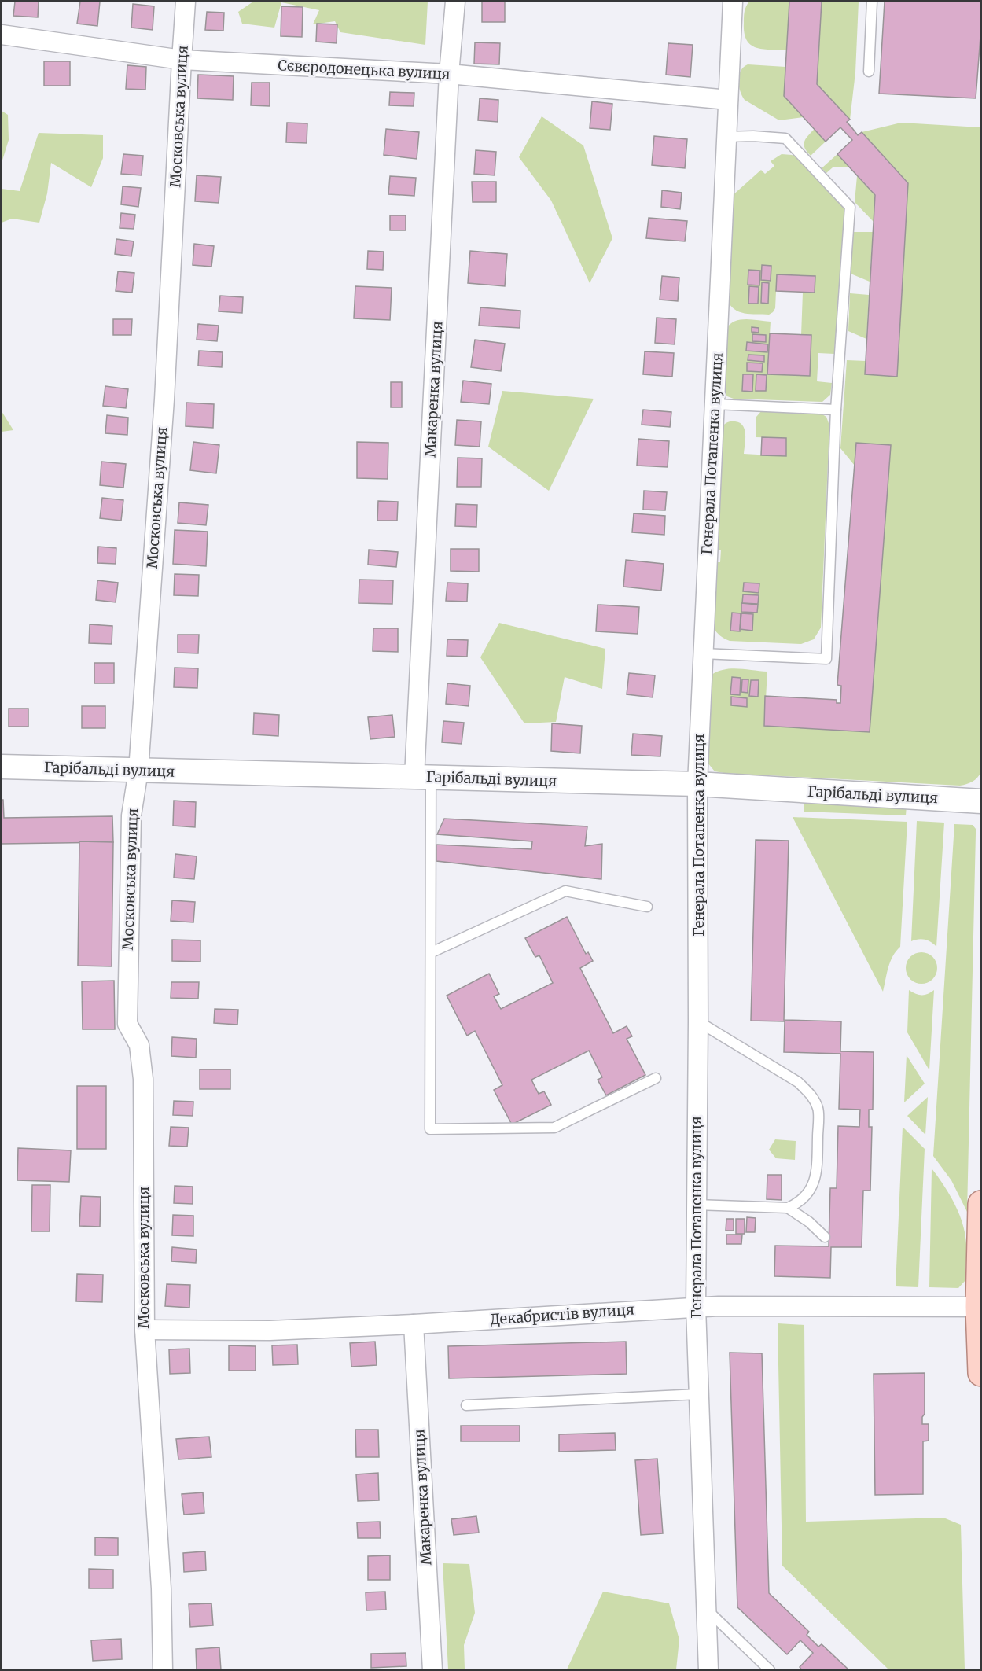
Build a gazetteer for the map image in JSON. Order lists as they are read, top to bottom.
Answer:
{
  "streets": {
    "street": [
      "Сєвєродонецька вулиця",
      "Московська вулиця",
      "Макаренка вулиця",
      "Генерала Потапенка вулиця",
      "Гарібальді вулиця",
      "Декабристів вулиця"
    ]
  },
  "crossings": [
    ["Сєвєродонецька вулиця", "Московська вулиця"],
    ["Сєвєродонецька вулиця", "Макаренка вулиця"],
    ["Сєвєродонецька вулиця", "Генерала Потапенка вулиця"],
    ["Московська вулиця", "Гарібальді вулиця"],
    ["Московська вулиця", "Декабристів вулиця"],
    ["Макаренка вулиця", "Гарібальді вулиця"],
    ["Макаренка вулиця", "Декабристів вулиця"],
    ["Генерала Потапенка вулиця", "Гарібальді вулиця"],
    ["Генерала Потапенка вулиця", "Декабристів вулиця"]
  ]
}
